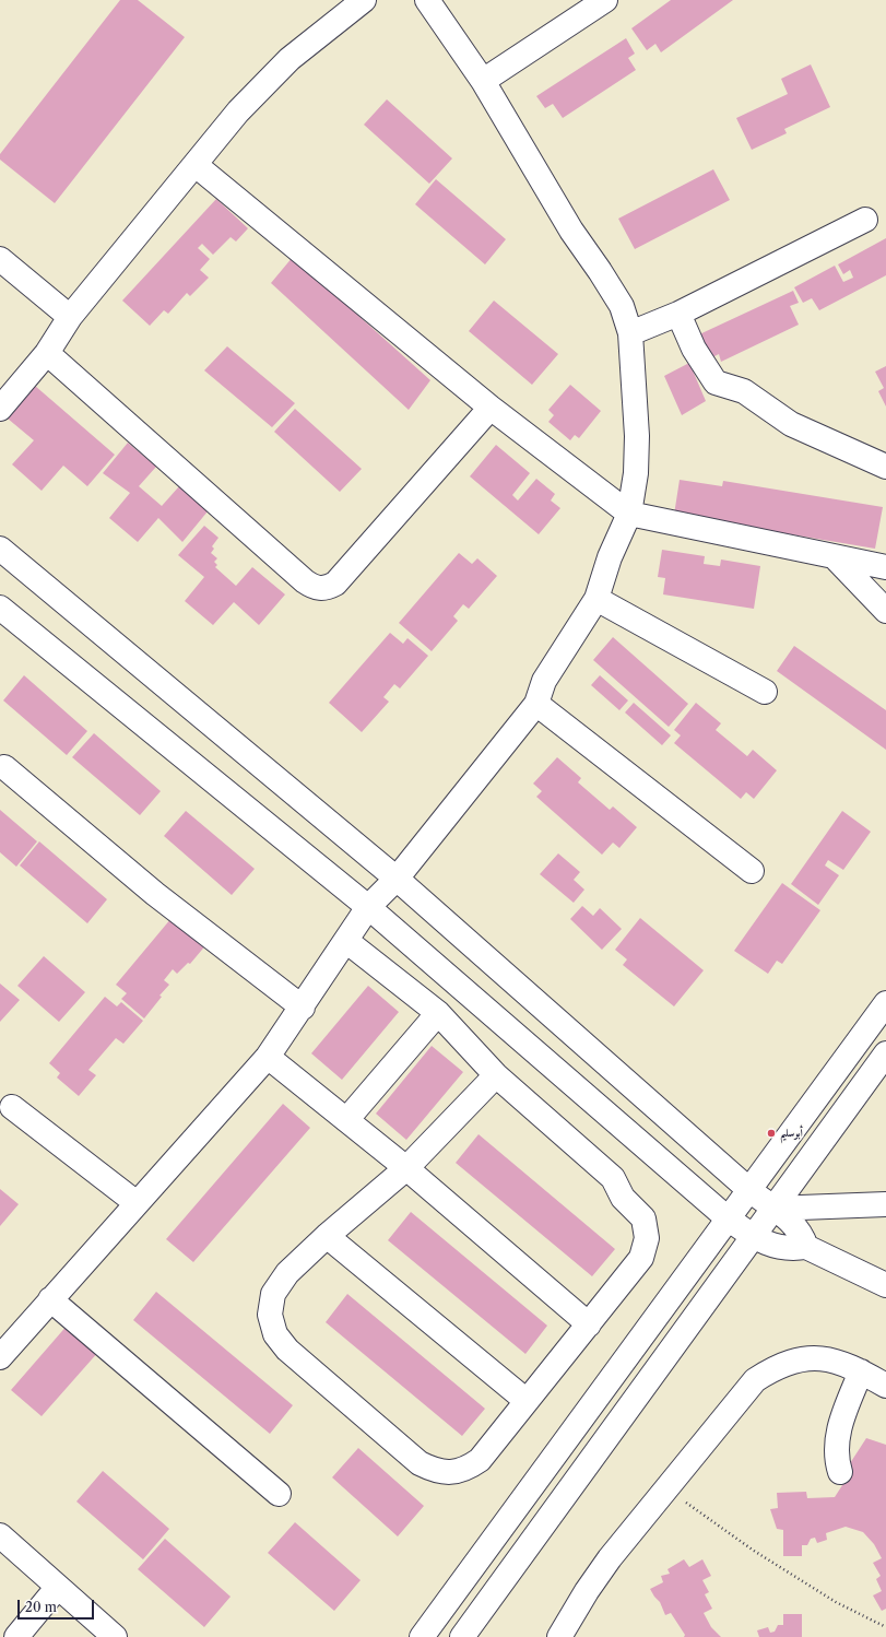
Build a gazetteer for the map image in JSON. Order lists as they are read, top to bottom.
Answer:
{
  "places": ["أبوسليم"],
  "scale_bar": "20 m"
}
